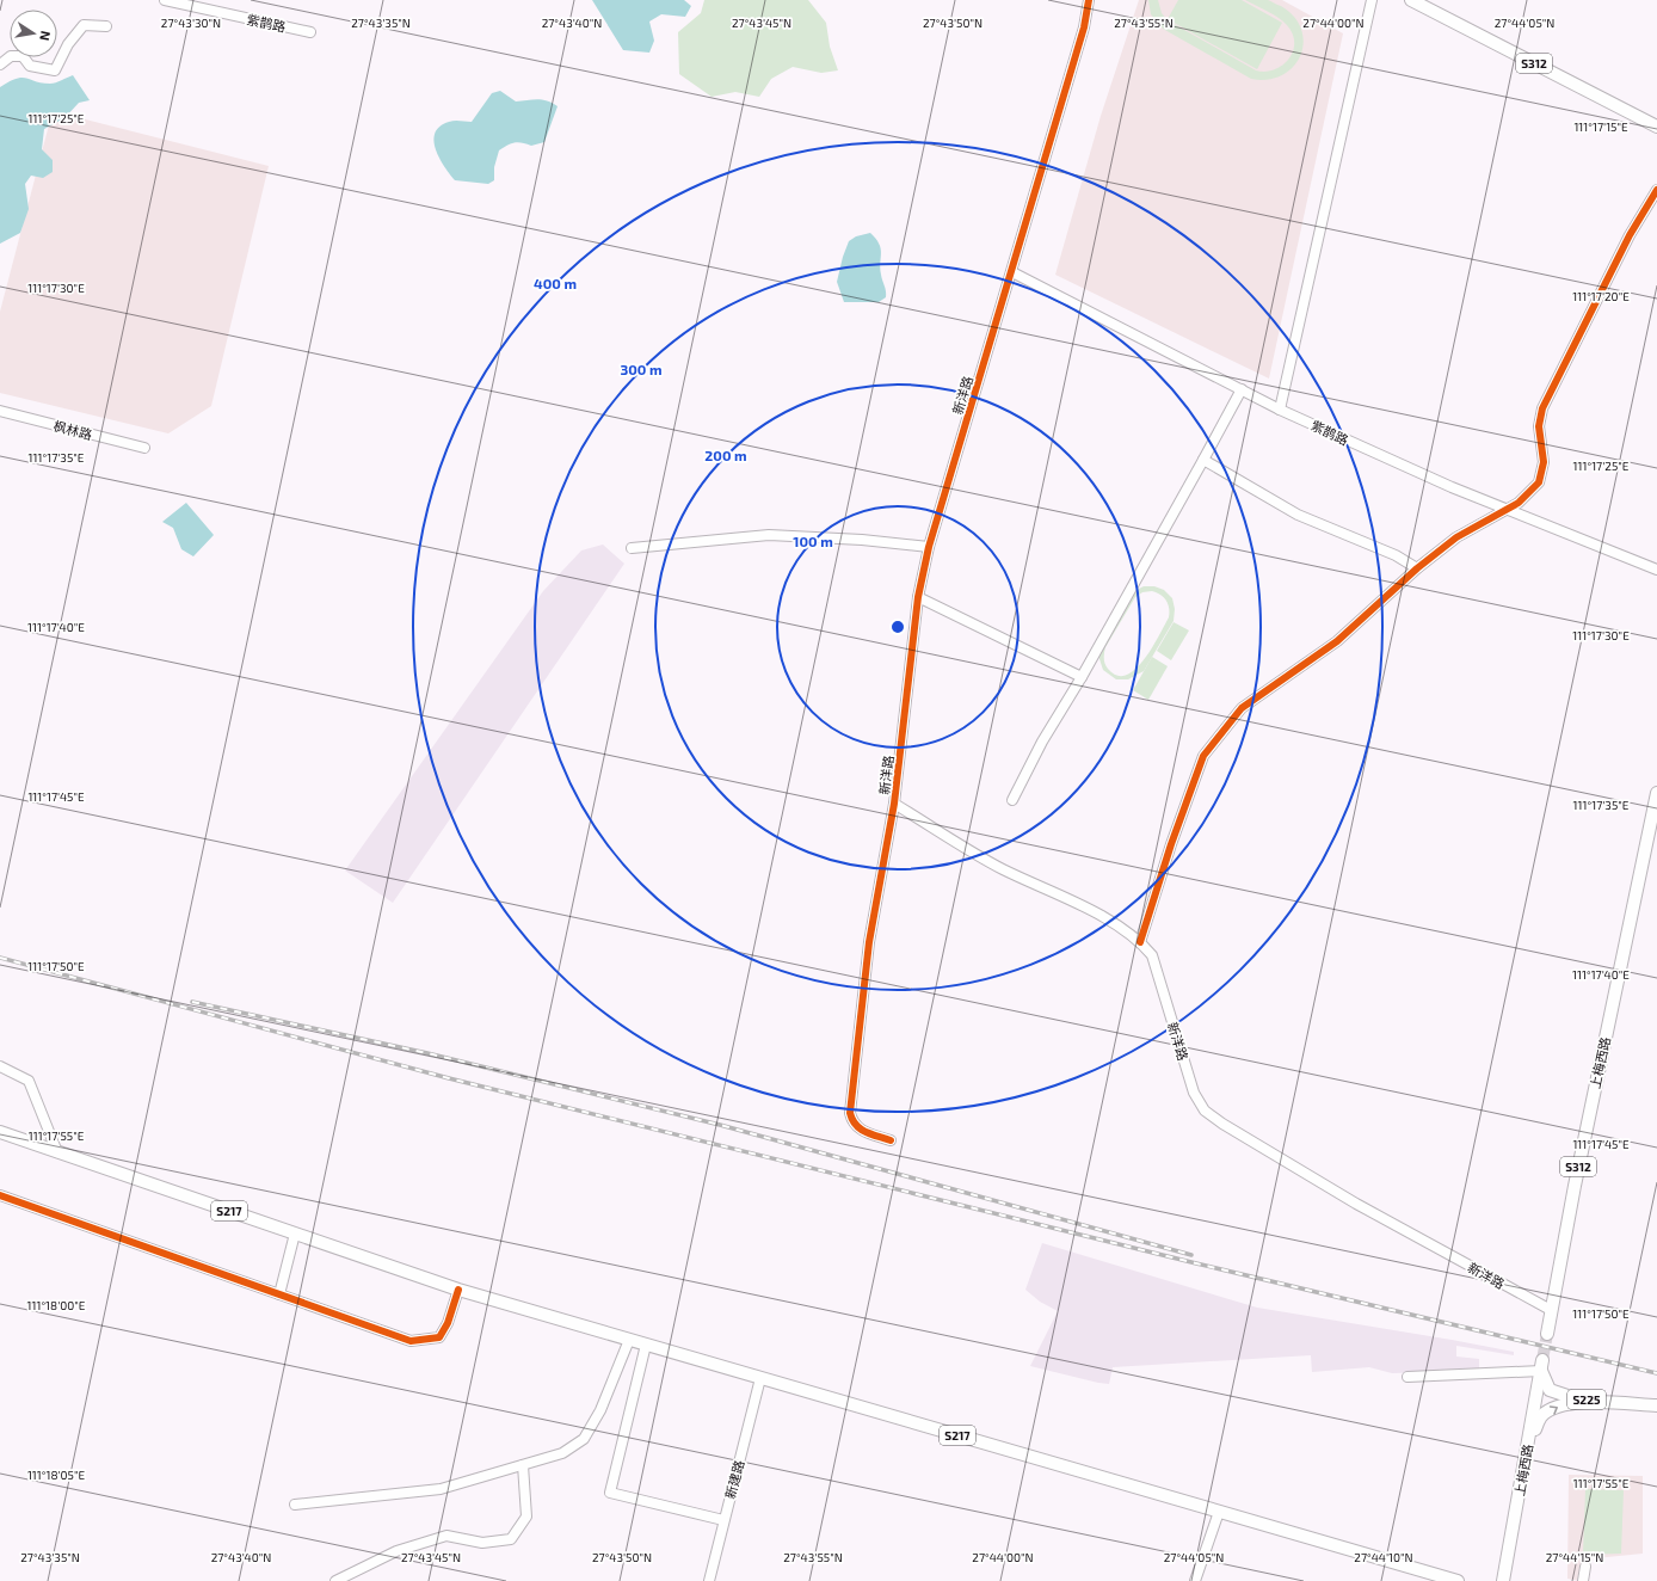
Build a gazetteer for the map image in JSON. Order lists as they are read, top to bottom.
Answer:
{
  "streets": {
    "main road": [
      "S312",
      "上梅西路",
      "S217",
      "S225"
    ],
    "street": [
      "紫鹊路",
      "新洋路",
      "枫林路",
      "新建路"
    ]
  },
  "crossings": [
    ["紫鹊路", "新洋路"],
    ["新洋路", "上梅西路"],
    ["上梅西路", "S225"],
    ["S217", "新建路"]
  ],
  "north": "right",
  "coordinates": [
    "27°43'30\"N",
    "27°43'35\"N",
    "27°43'40\"N",
    "27°43'45\"N",
    "27°43'50\"N",
    "27°43'55\"N",
    "27°44'00\"N",
    "27°44'05\"N",
    "111°17'25\"E",
    "111°17'15\"E",
    "111°17'30\"E",
    "111°17'20\"E",
    "111°17'35\"E",
    "111°17'40\"E",
    "111°17'45\"E",
    "111°17'50\"E",
    "111°17'55\"E",
    "111°18'00\"E",
    "111°18'05\"E",
    "27°44'10\"N",
    "27°44'15\"N"
  ],
  "rings": [
    "400 m",
    "300 m",
    "200 m",
    "100 m"
  ]
}
